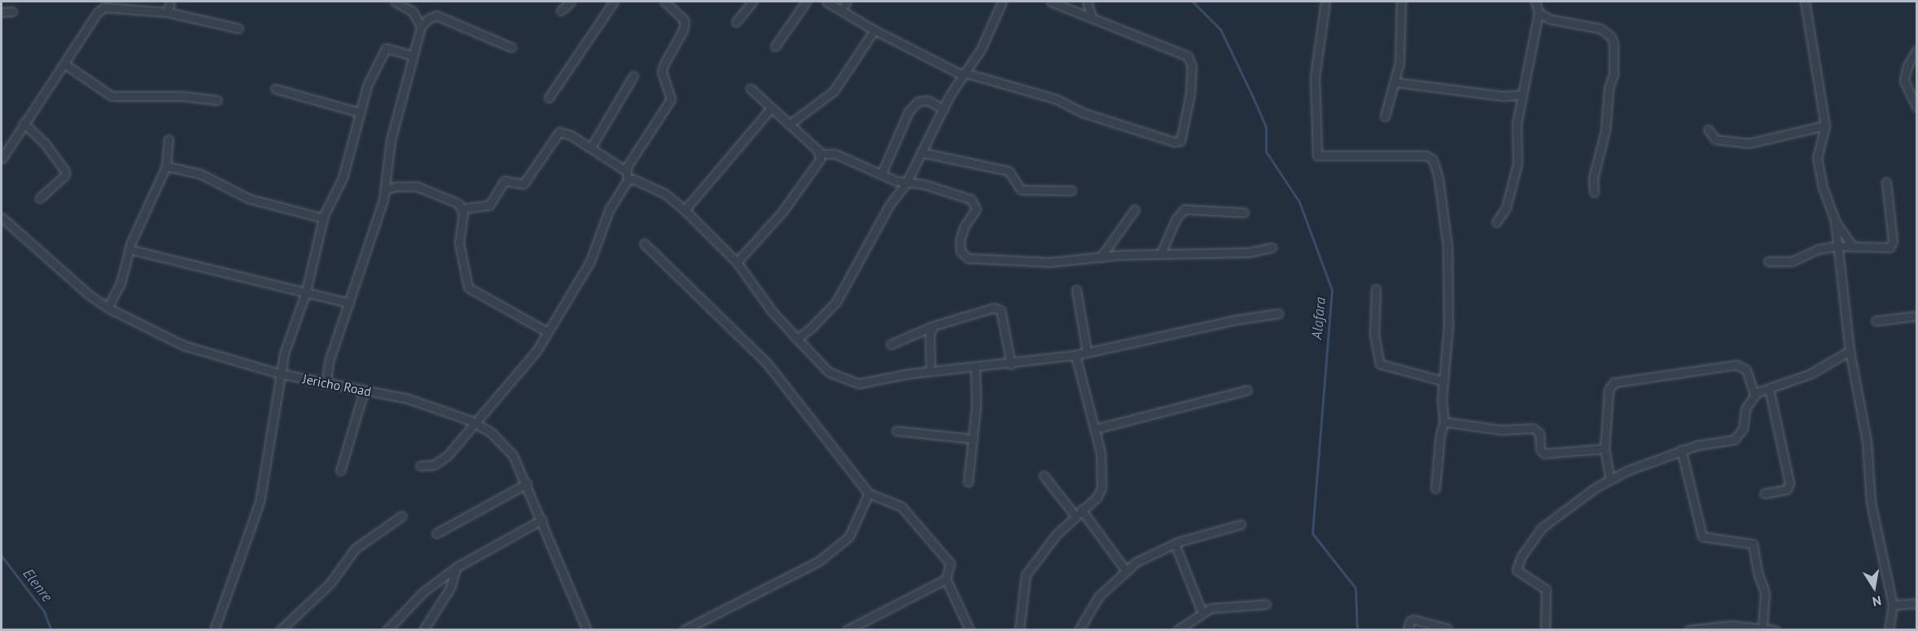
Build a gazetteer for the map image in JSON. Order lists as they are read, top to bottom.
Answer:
{
  "streets": {
    "street": ["Jericho Road"]
  },
  "water": ["Alafara", "Elenre"],
  "north": "bottom"
}
